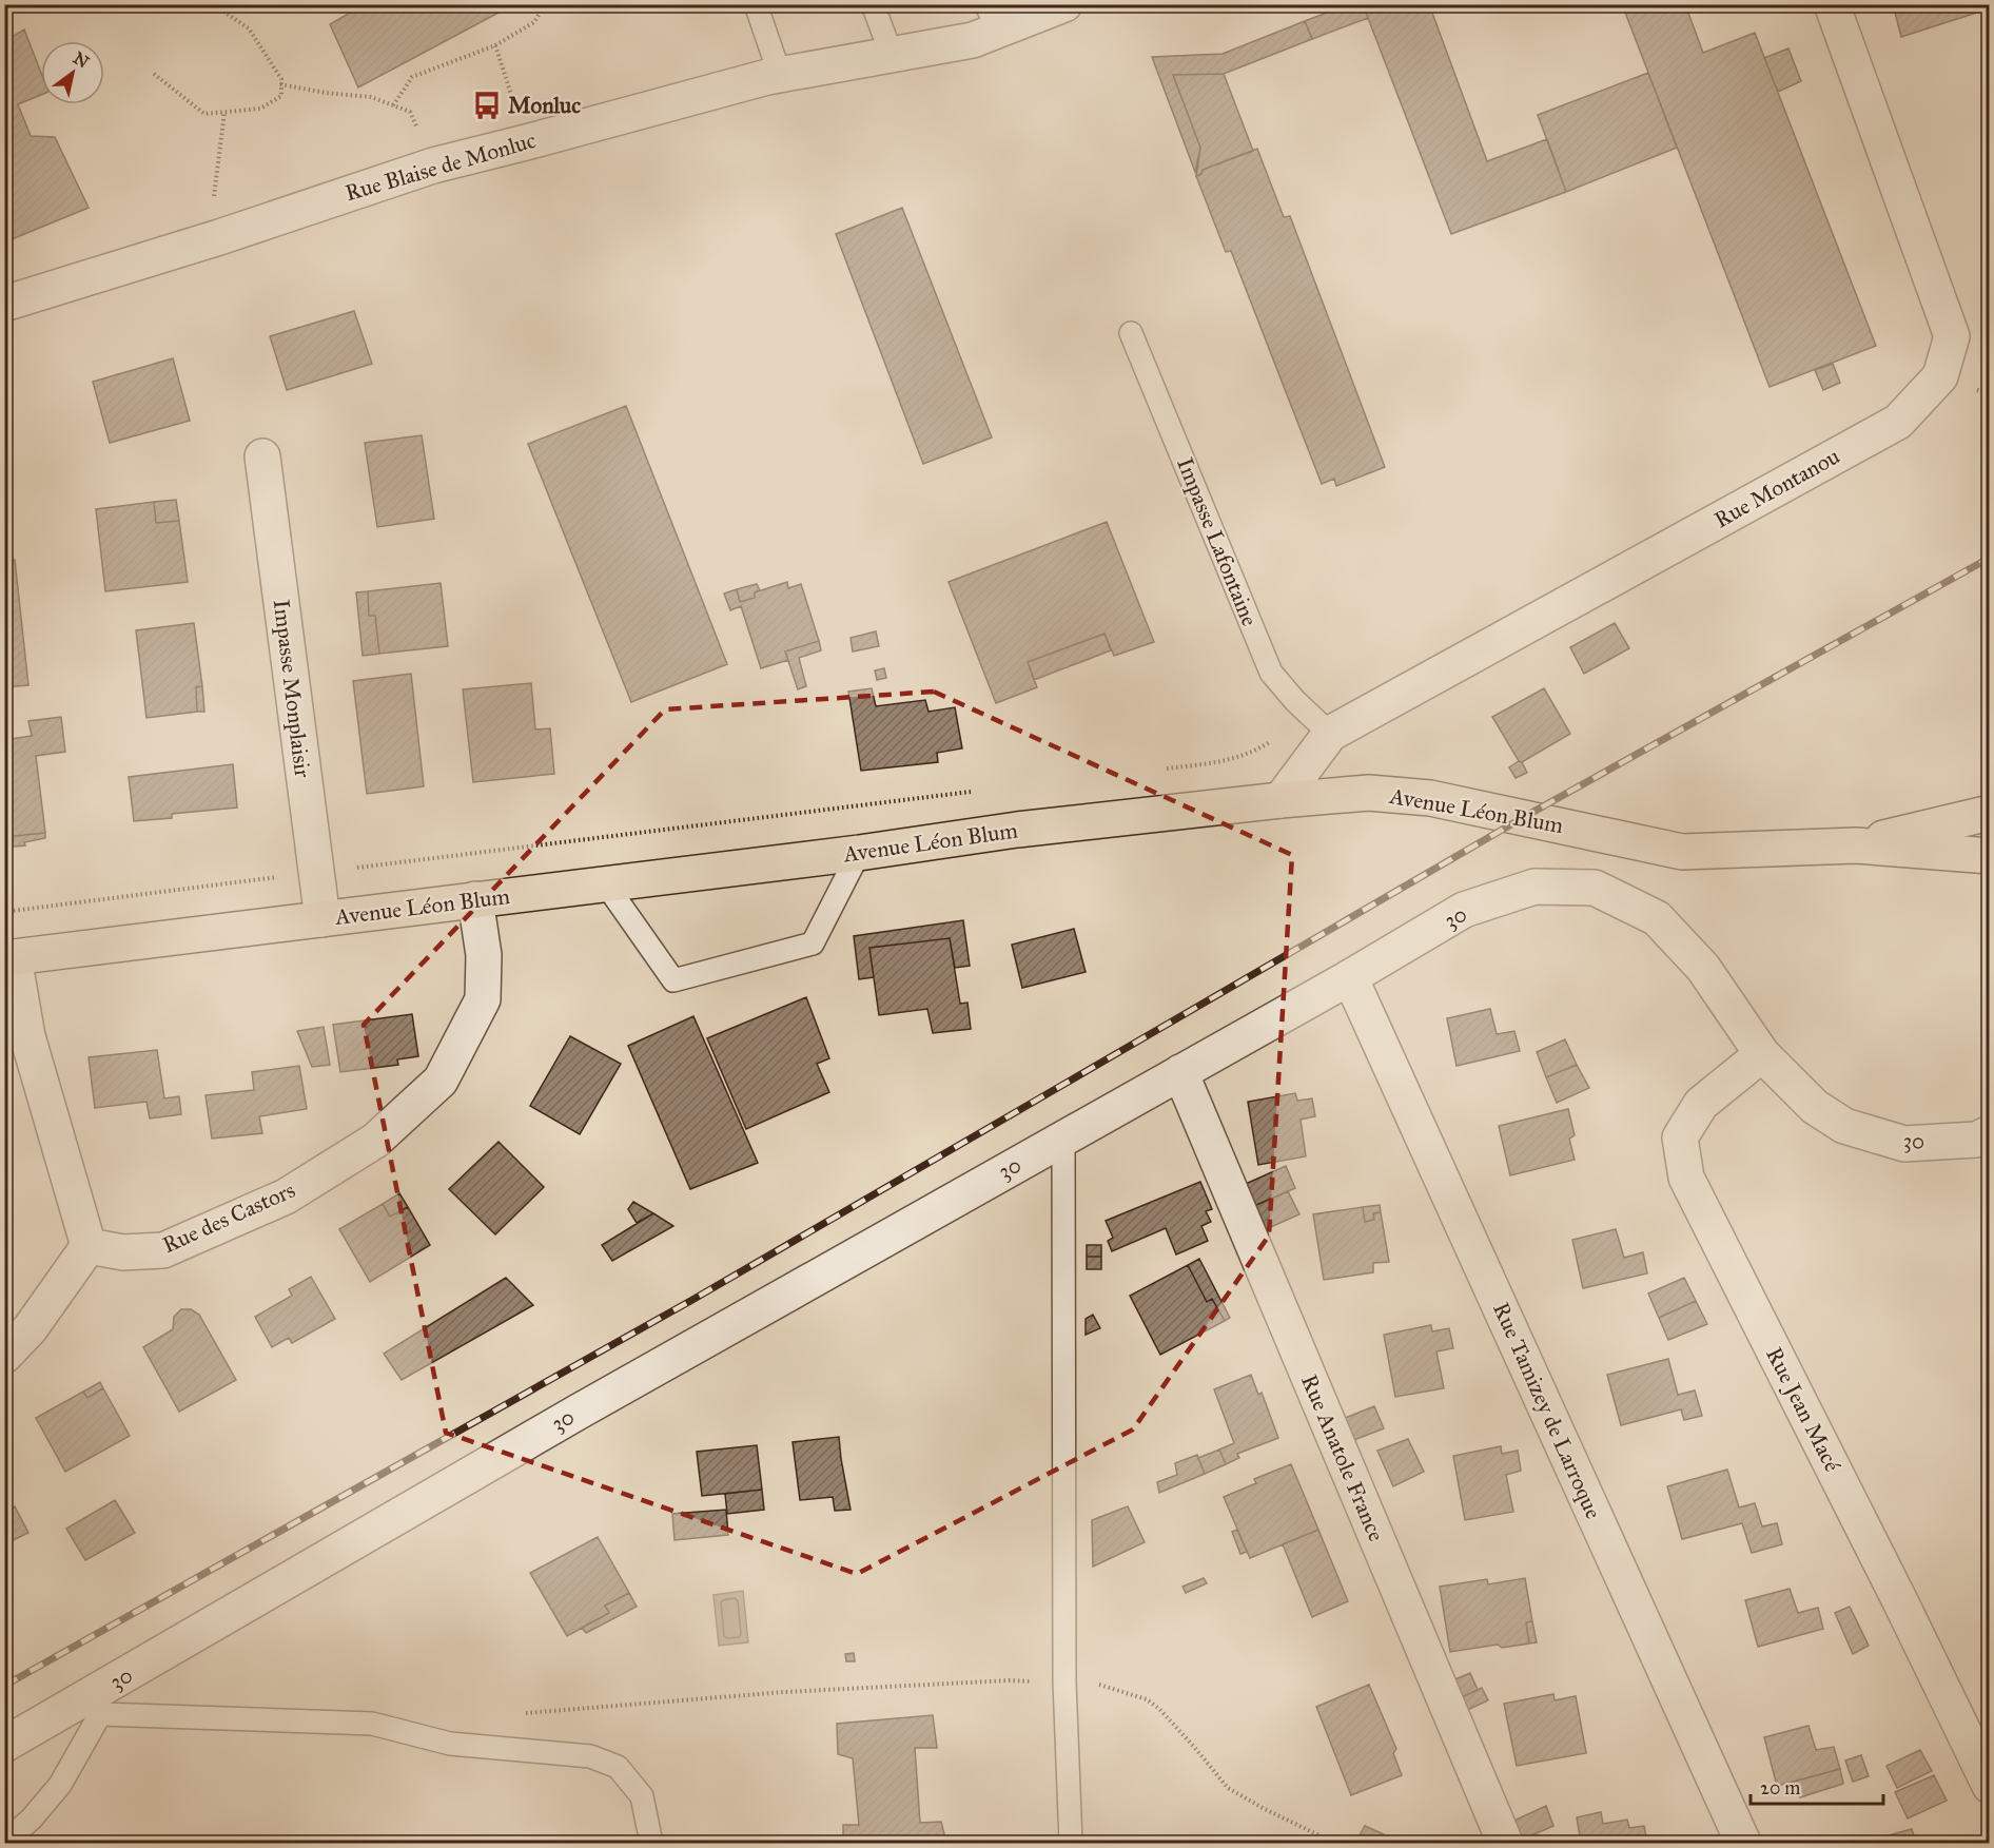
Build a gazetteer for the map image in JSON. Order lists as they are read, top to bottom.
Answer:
{
  "streets": {
    "main road": ["Avenue Léon Blum"],
    "street": [
      "Rue Blaise de Monluc",
      "Rue Montanou",
      "Impasse Monplaisir",
      "30",
      "Rue des Castors",
      "Rue Jean Macé",
      "Rue Tamizey de Larroque",
      "Rue Anatole France"
    ],
    "lane": ["Impasse Lafontaine"]
  },
  "crossings": [
    ["Rue Montanou", "Impasse Lafontaine"],
    ["Rue Montanou", "Avenue Léon Blum"],
    ["Impasse Monplaisir", "Avenue Léon Blum"],
    ["Avenue Léon Blum", "Rue des Castors"],
    ["30", "Rue Jean Macé"],
    ["30", "Rue Tamizey de Larroque"],
    ["30", "Rue Anatole France"]
  ],
  "places": {
    "bus stop": ["Monluc"]
  },
  "scale_bar": "20 m",
  "north": "top right"
}
